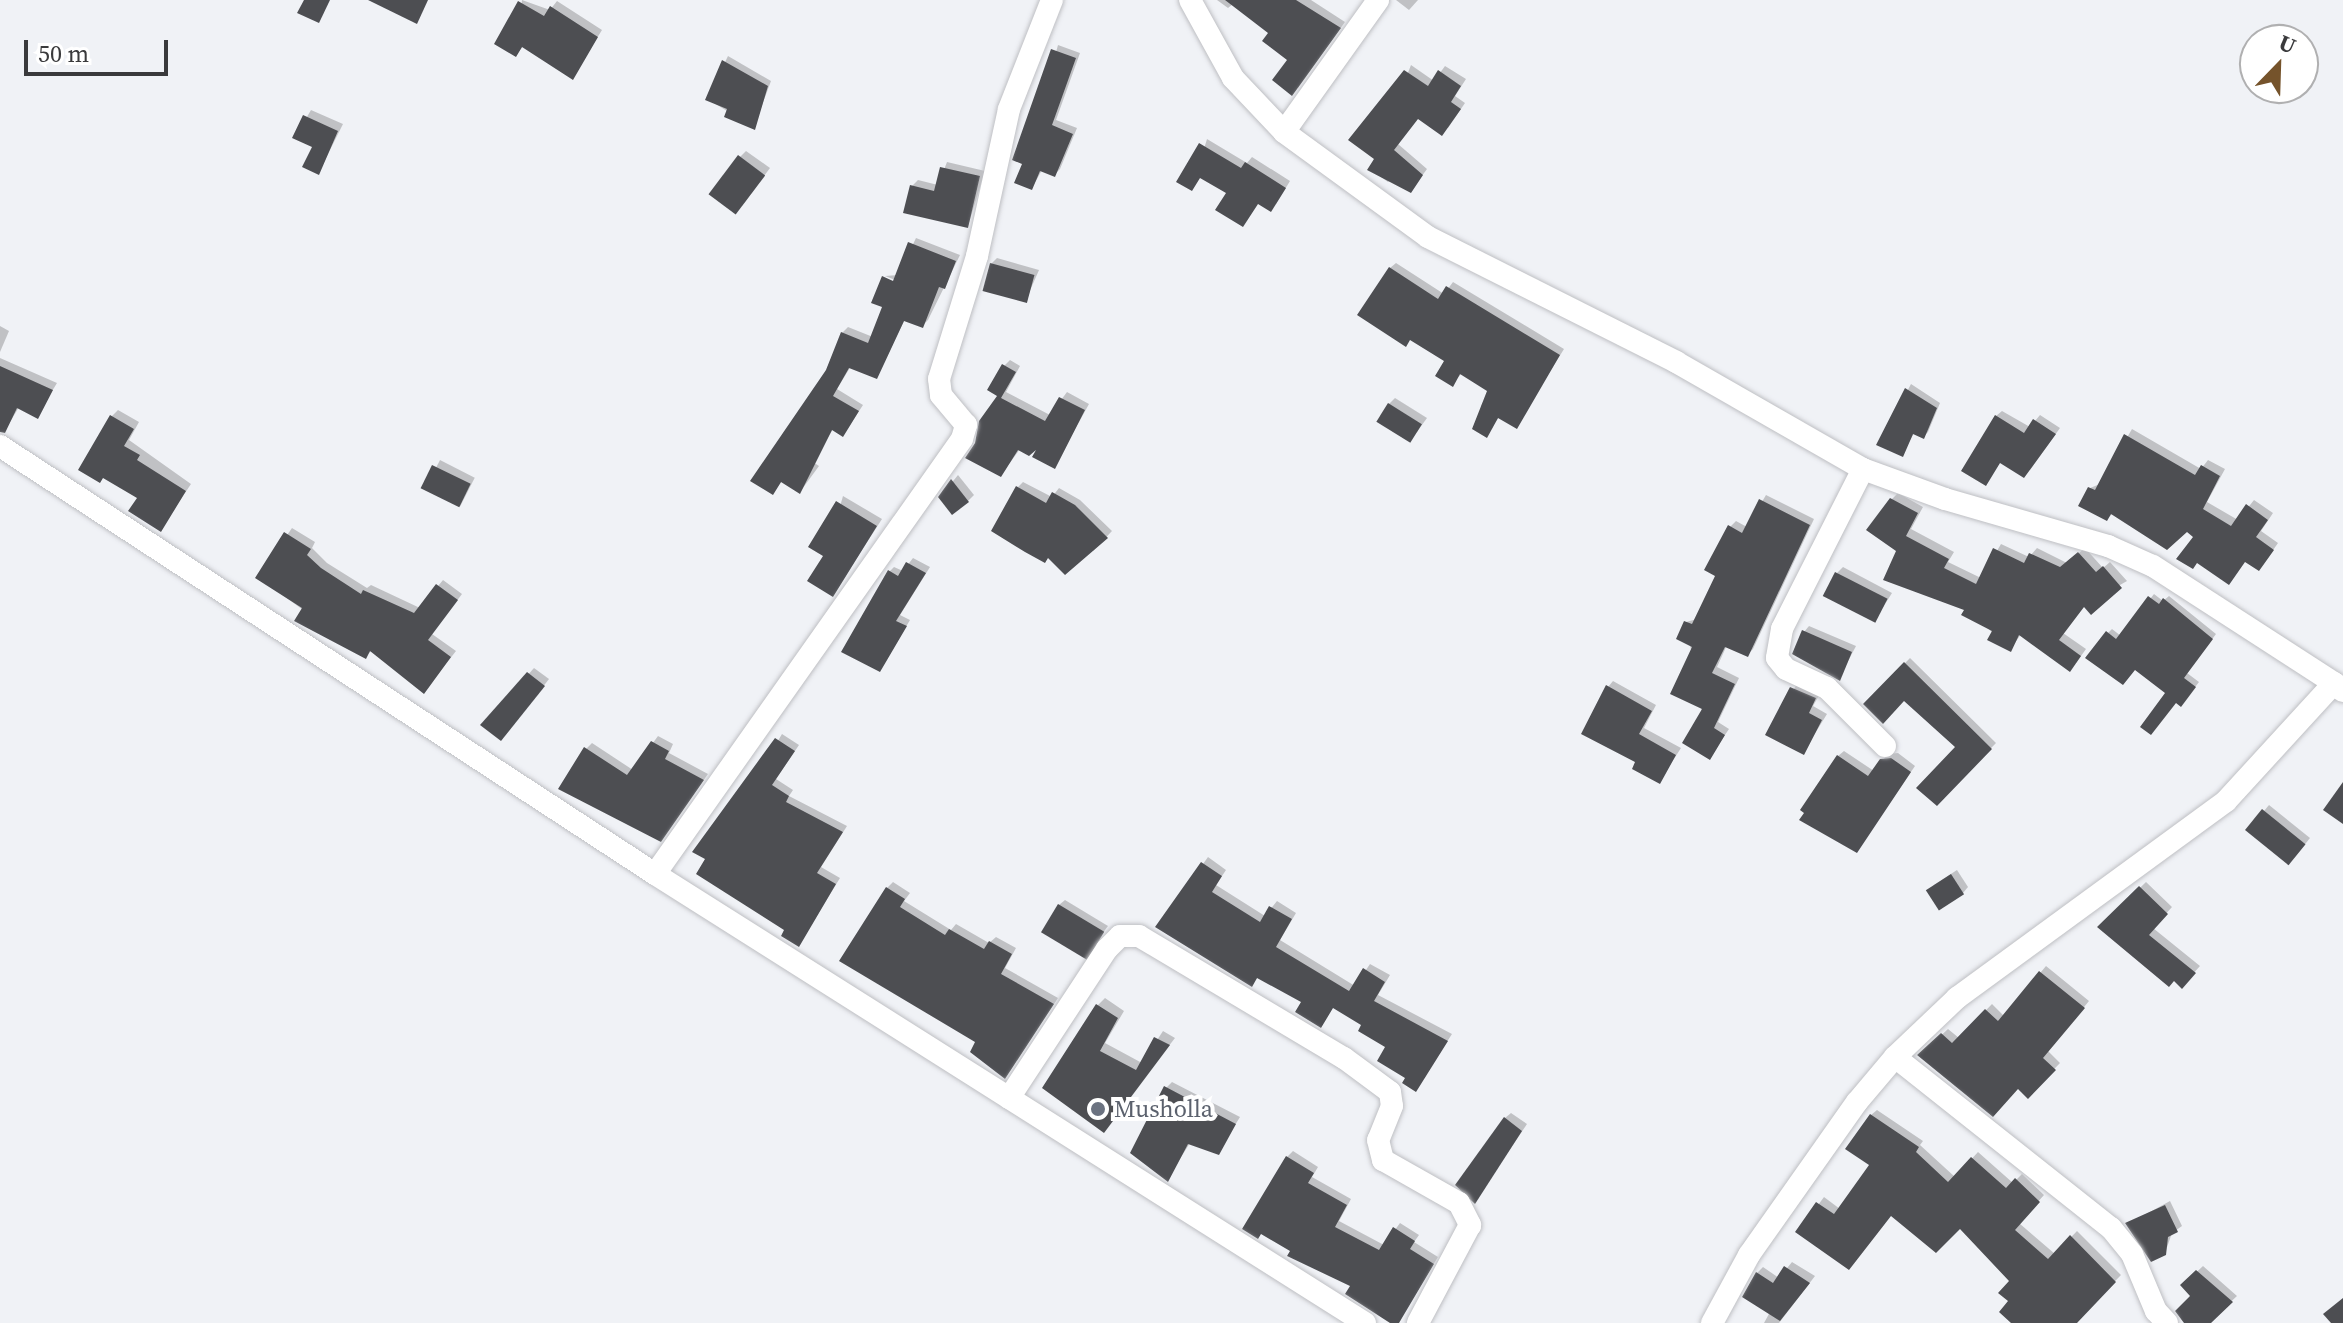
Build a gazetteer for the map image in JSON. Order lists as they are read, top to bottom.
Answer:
{
  "places": ["Musholla"],
  "scale_bar": "50 m",
  "north": "top right"
}
